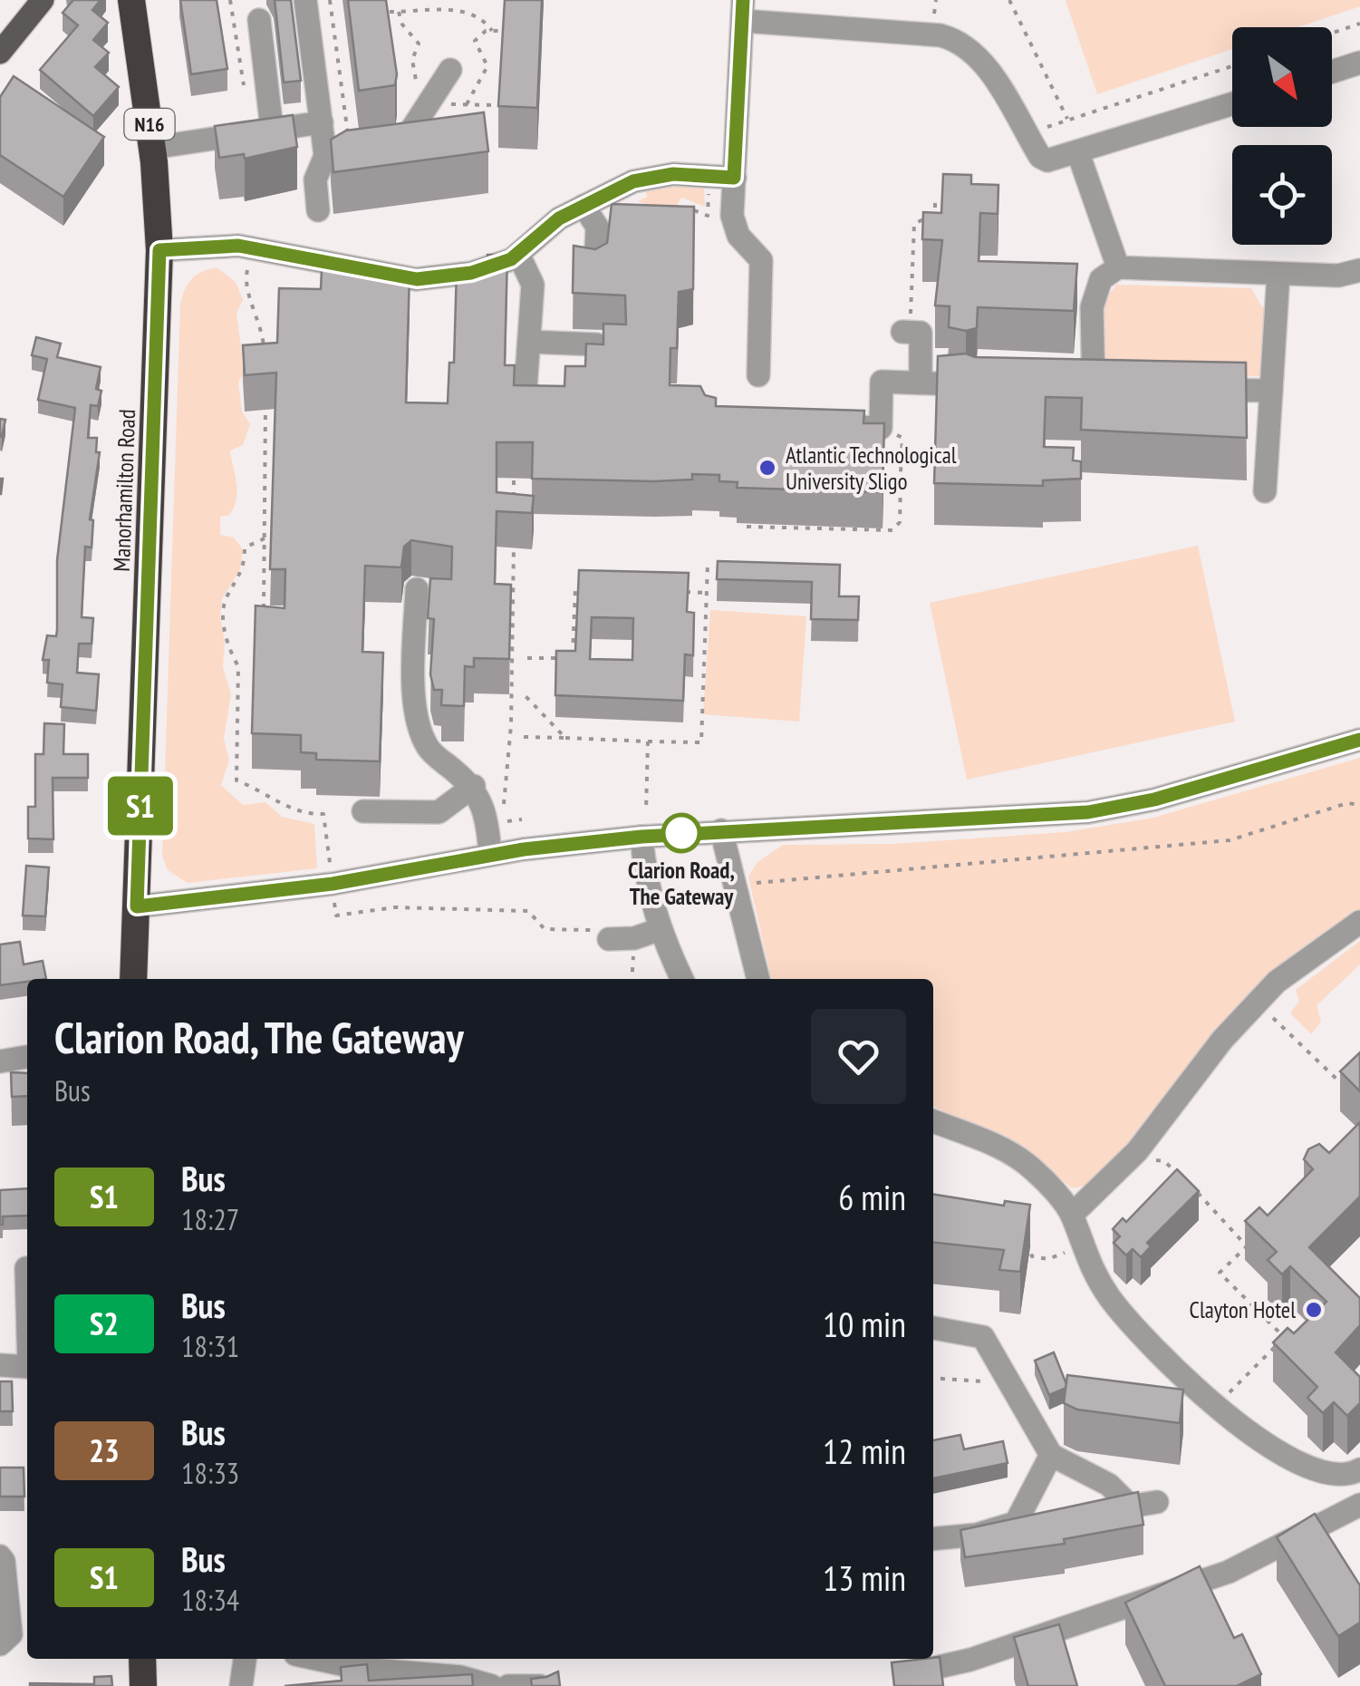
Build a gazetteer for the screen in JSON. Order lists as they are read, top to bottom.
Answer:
{
  "streets": {
    "highway": ["N16", "Manorhamilton Road"]
  },
  "places": ["Atlantic Technological University Sligo", "Clarion Road, The Gateway", "Clayton Hotel"],
  "lines": ["bus line S1"],
  "north": "bottom right",
  "page": {
    "on_map": "S1",
    "heading": ["Clarion Road, The Gateway", "Bus"],
    "list": [
      {
        "mark": "S1",
        "name": "Bus",
        "note": "18:27",
        "value": "6 min"
      },
      {
        "mark": "S2",
        "name": "Bus",
        "note": "18:31",
        "value": "10 min"
      },
      {
        "mark": "23",
        "name": "Bus",
        "note": "18:33",
        "value": "12 min"
      },
      {
        "mark": "S1",
        "name": "Bus",
        "note": "18:34",
        "value": "13 min"
      }
    ]
  }
}
